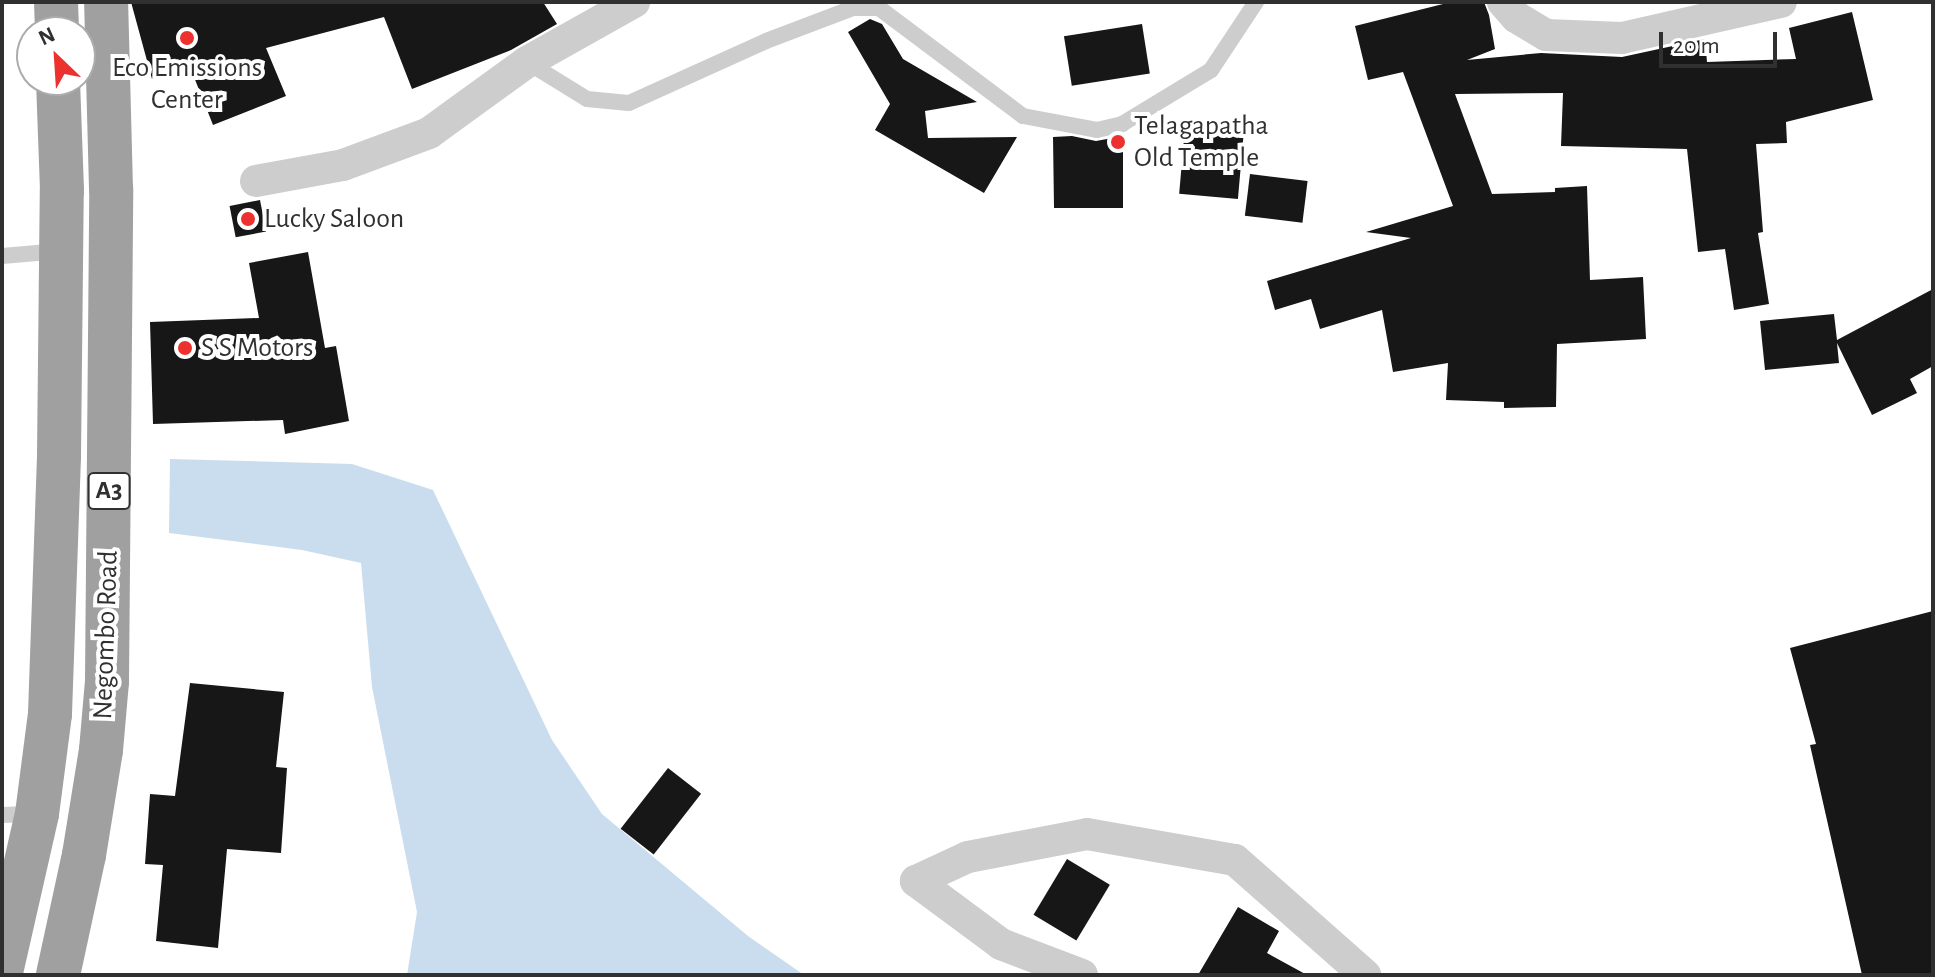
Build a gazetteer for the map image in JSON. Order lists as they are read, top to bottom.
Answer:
{
  "streets": {
    "highway": ["A3", "Negombo Road"]
  },
  "places": [
    "Eco Emissions Center",
    "Telagapatha Old Temple",
    "Lucky Saloon",
    "S S Motors"
  ],
  "scale_bar": "20 m",
  "north": "top left"
}
